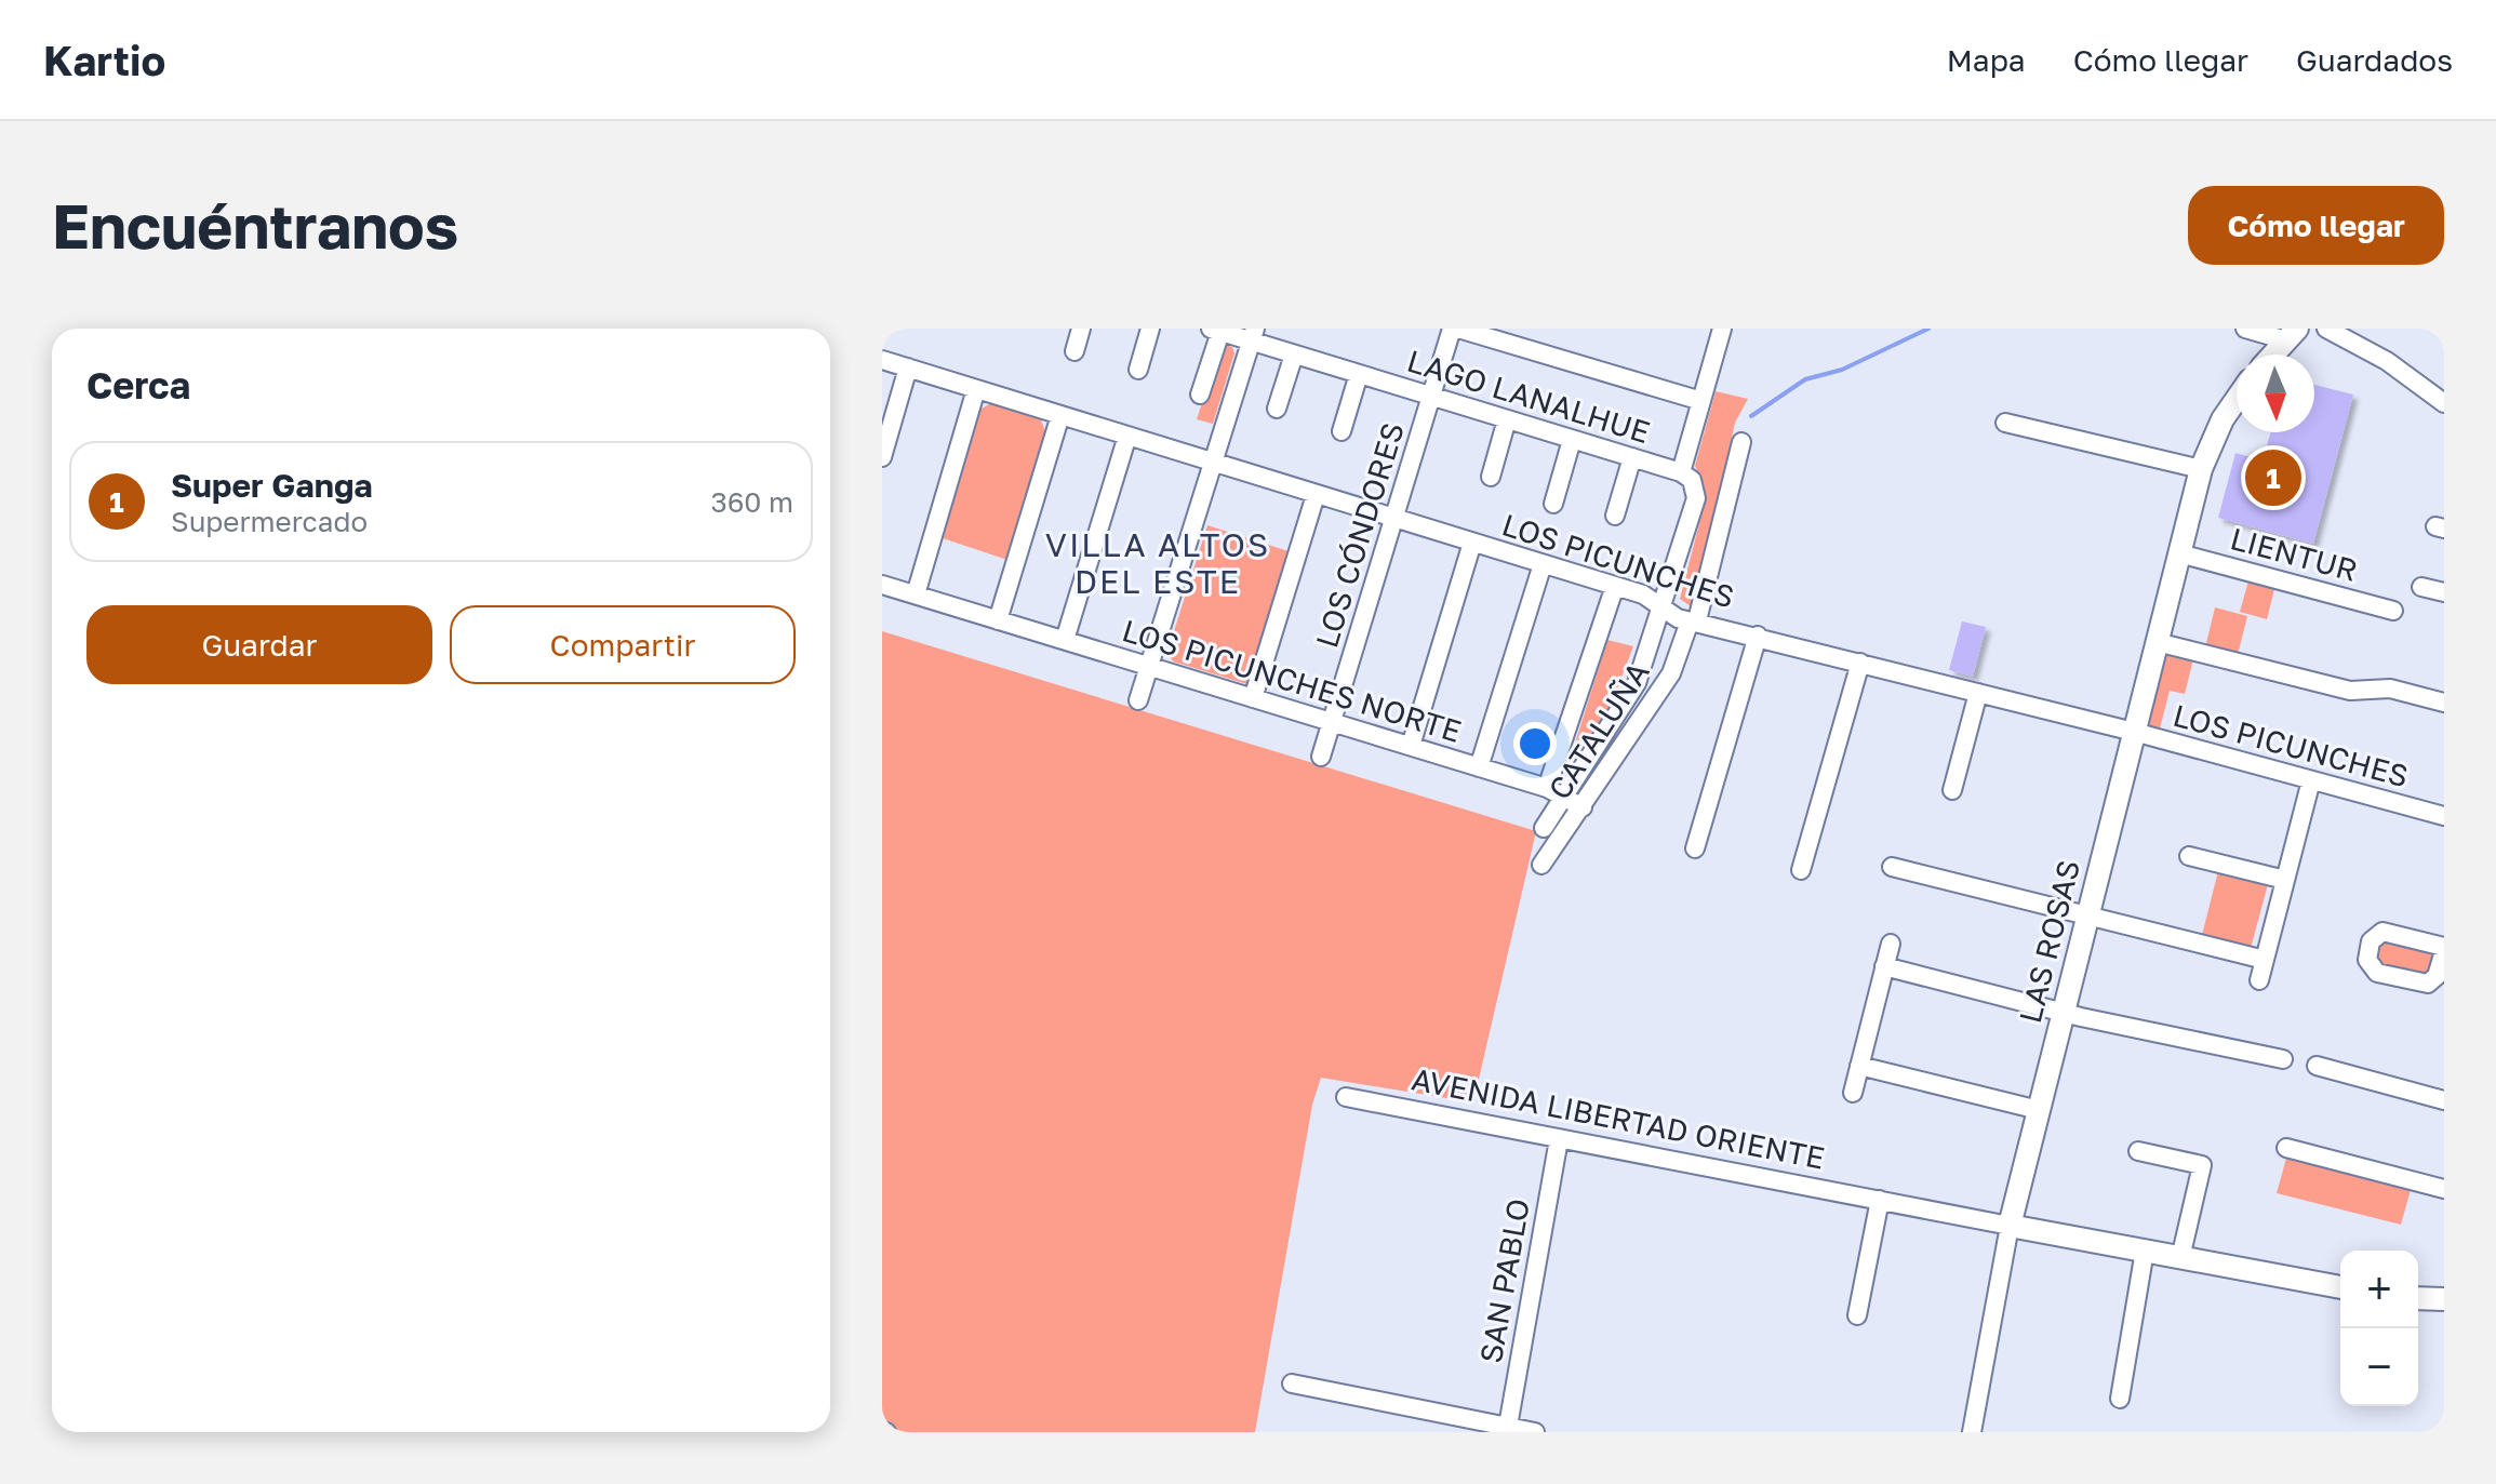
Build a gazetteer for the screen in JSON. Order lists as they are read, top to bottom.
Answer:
{
  "streets": {
    "main road": ["LAS ROSAS", "AVENIDA LIBERTAD ORIENTE"],
    "street": [
      "LAGO LANALHUE",
      "LOS CÓNDORES",
      "LIENTUR",
      "LOS PICUNCHES",
      "LOS PICUNCHES NORTE",
      "CATALUÑA",
      "SAN PABLO"
    ]
  },
  "crossings": [
    ["LAGO LANALHUE", "LOS CÓNDORES"],
    ["LAGO LANALHUE", "CATALUÑA"],
    ["LOS CÓNDORES", "LOS PICUNCHES"],
    ["LOS CÓNDORES", "LOS PICUNCHES NORTE"],
    ["LIENTUR", "LAS ROSAS"],
    ["LOS PICUNCHES", "CATALUÑA"],
    ["LOS PICUNCHES", "LAS ROSAS"],
    ["LOS PICUNCHES NORTE", "CATALUÑA"],
    ["LAS ROSAS", "AVENIDA LIBERTAD ORIENTE"],
    ["AVENIDA LIBERTAD ORIENTE", "SAN PABLO"]
  ],
  "districts": ["VILLA ALTOS DEL ESTE"],
  "north": "bottom",
  "page": {
    "header": "Kartio",
    "nav": ["Mapa", "Cómo llegar", "Guardados"],
    "buttons": [
      "Cómo llegar",
      ["Guardar", "Compartir"]
    ],
    "title": "Encuéntranos",
    "heading": "Cerca",
    "list": [
      {
        "mark": "1",
        "name": "Super Ganga",
        "note": "Supermercado",
        "value": "360 m"
      }
    ],
    "pins": "1",
    "map_buttons": ["+", "−"]
  }
}
